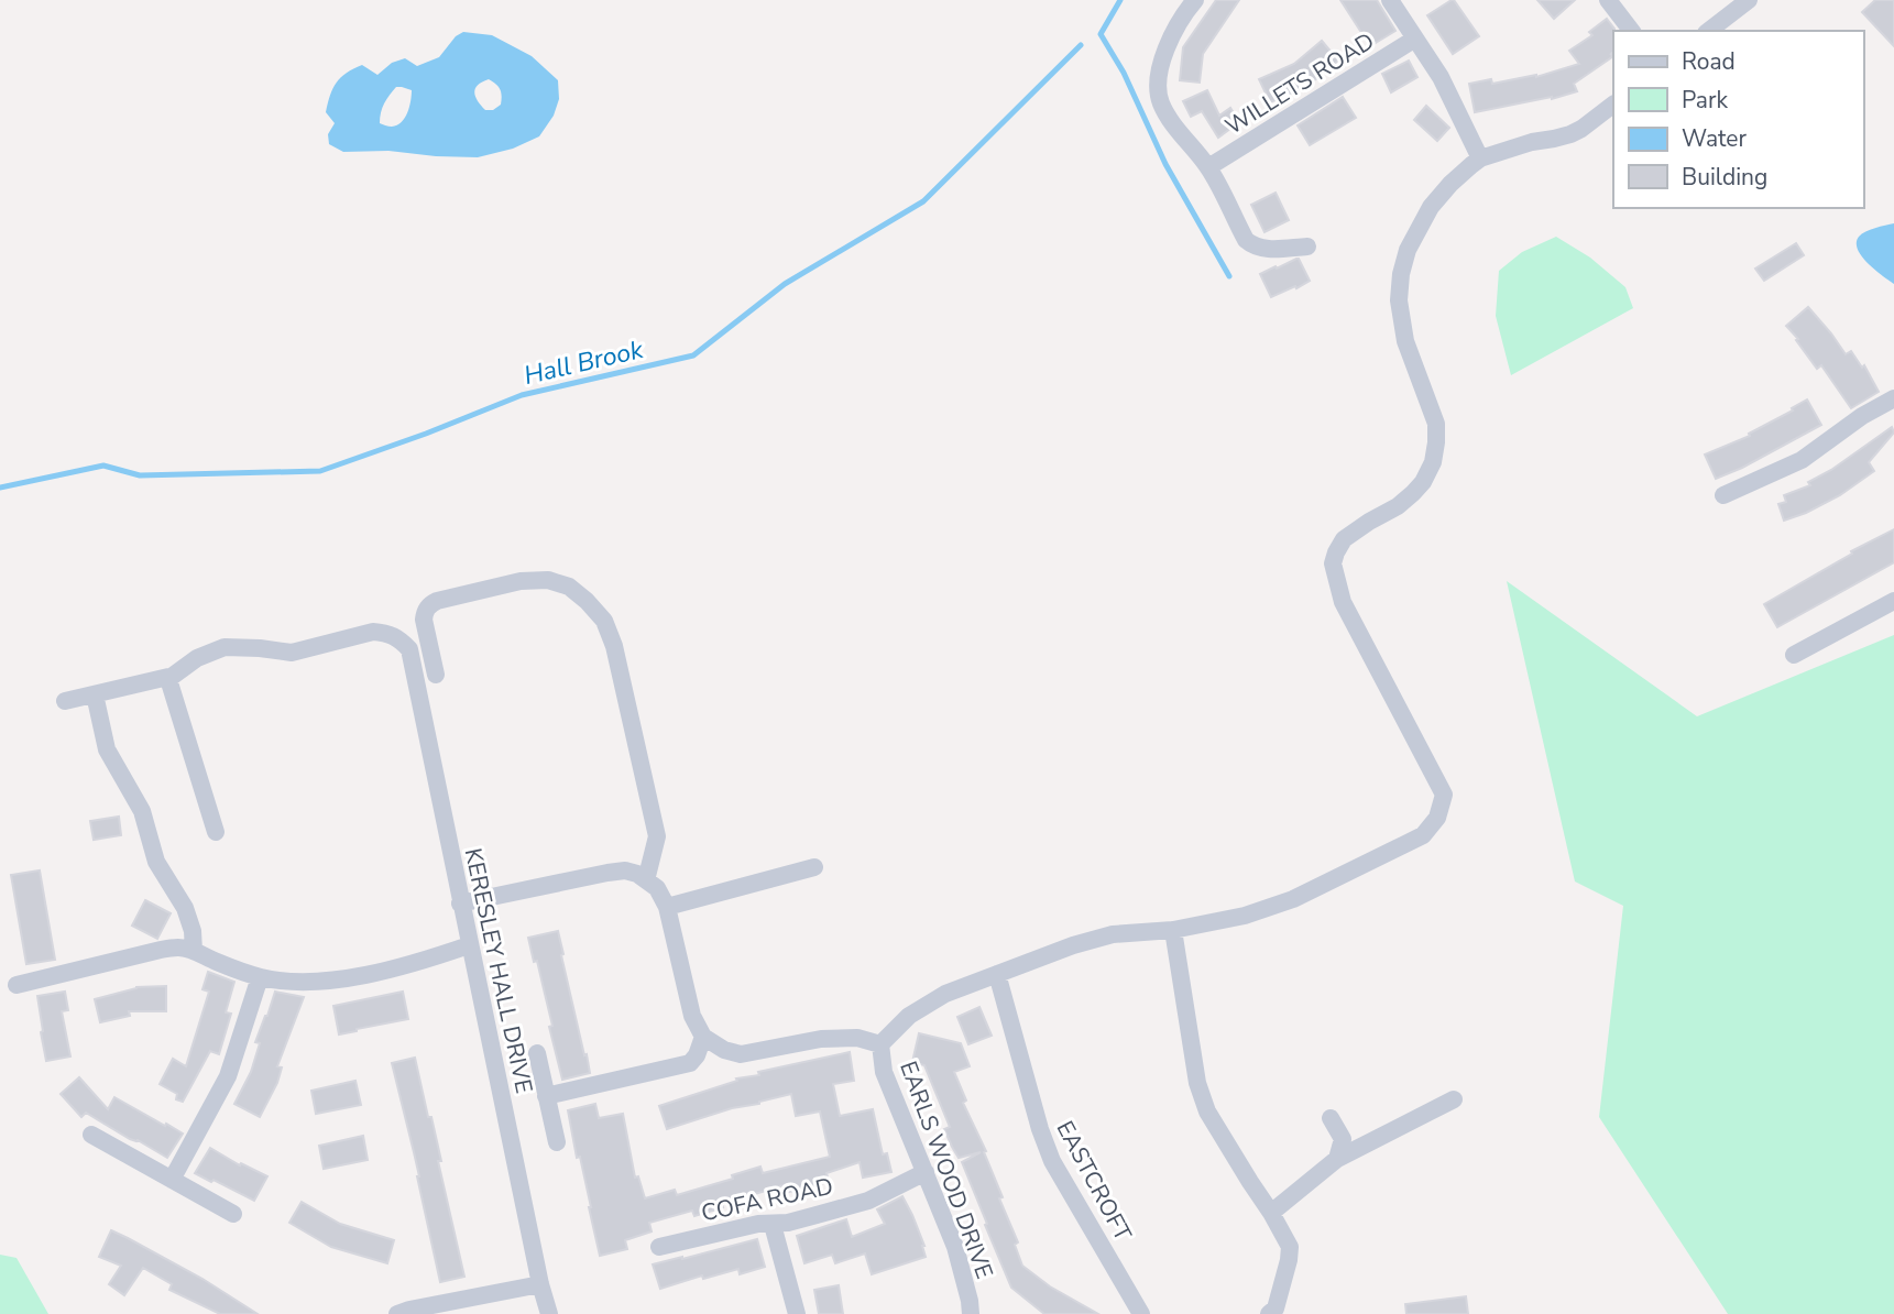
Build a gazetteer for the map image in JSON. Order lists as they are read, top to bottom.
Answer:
{
  "streets": {
    "street": [
      "WILLETS ROAD",
      "KERESLEY HALL DRIVE",
      "EARLS WOOD DRIVE",
      "EASTCROFT",
      "COFA ROAD"
    ]
  },
  "crossings": [
    ["EARLS WOOD DRIVE", "EASTCROFT"],
    ["EARLS WOOD DRIVE", "COFA ROAD"]
  ],
  "water": ["Hall Brook"],
  "legend": [
    "Road",
    "Park",
    "Water",
    "Building"
  ]
}
